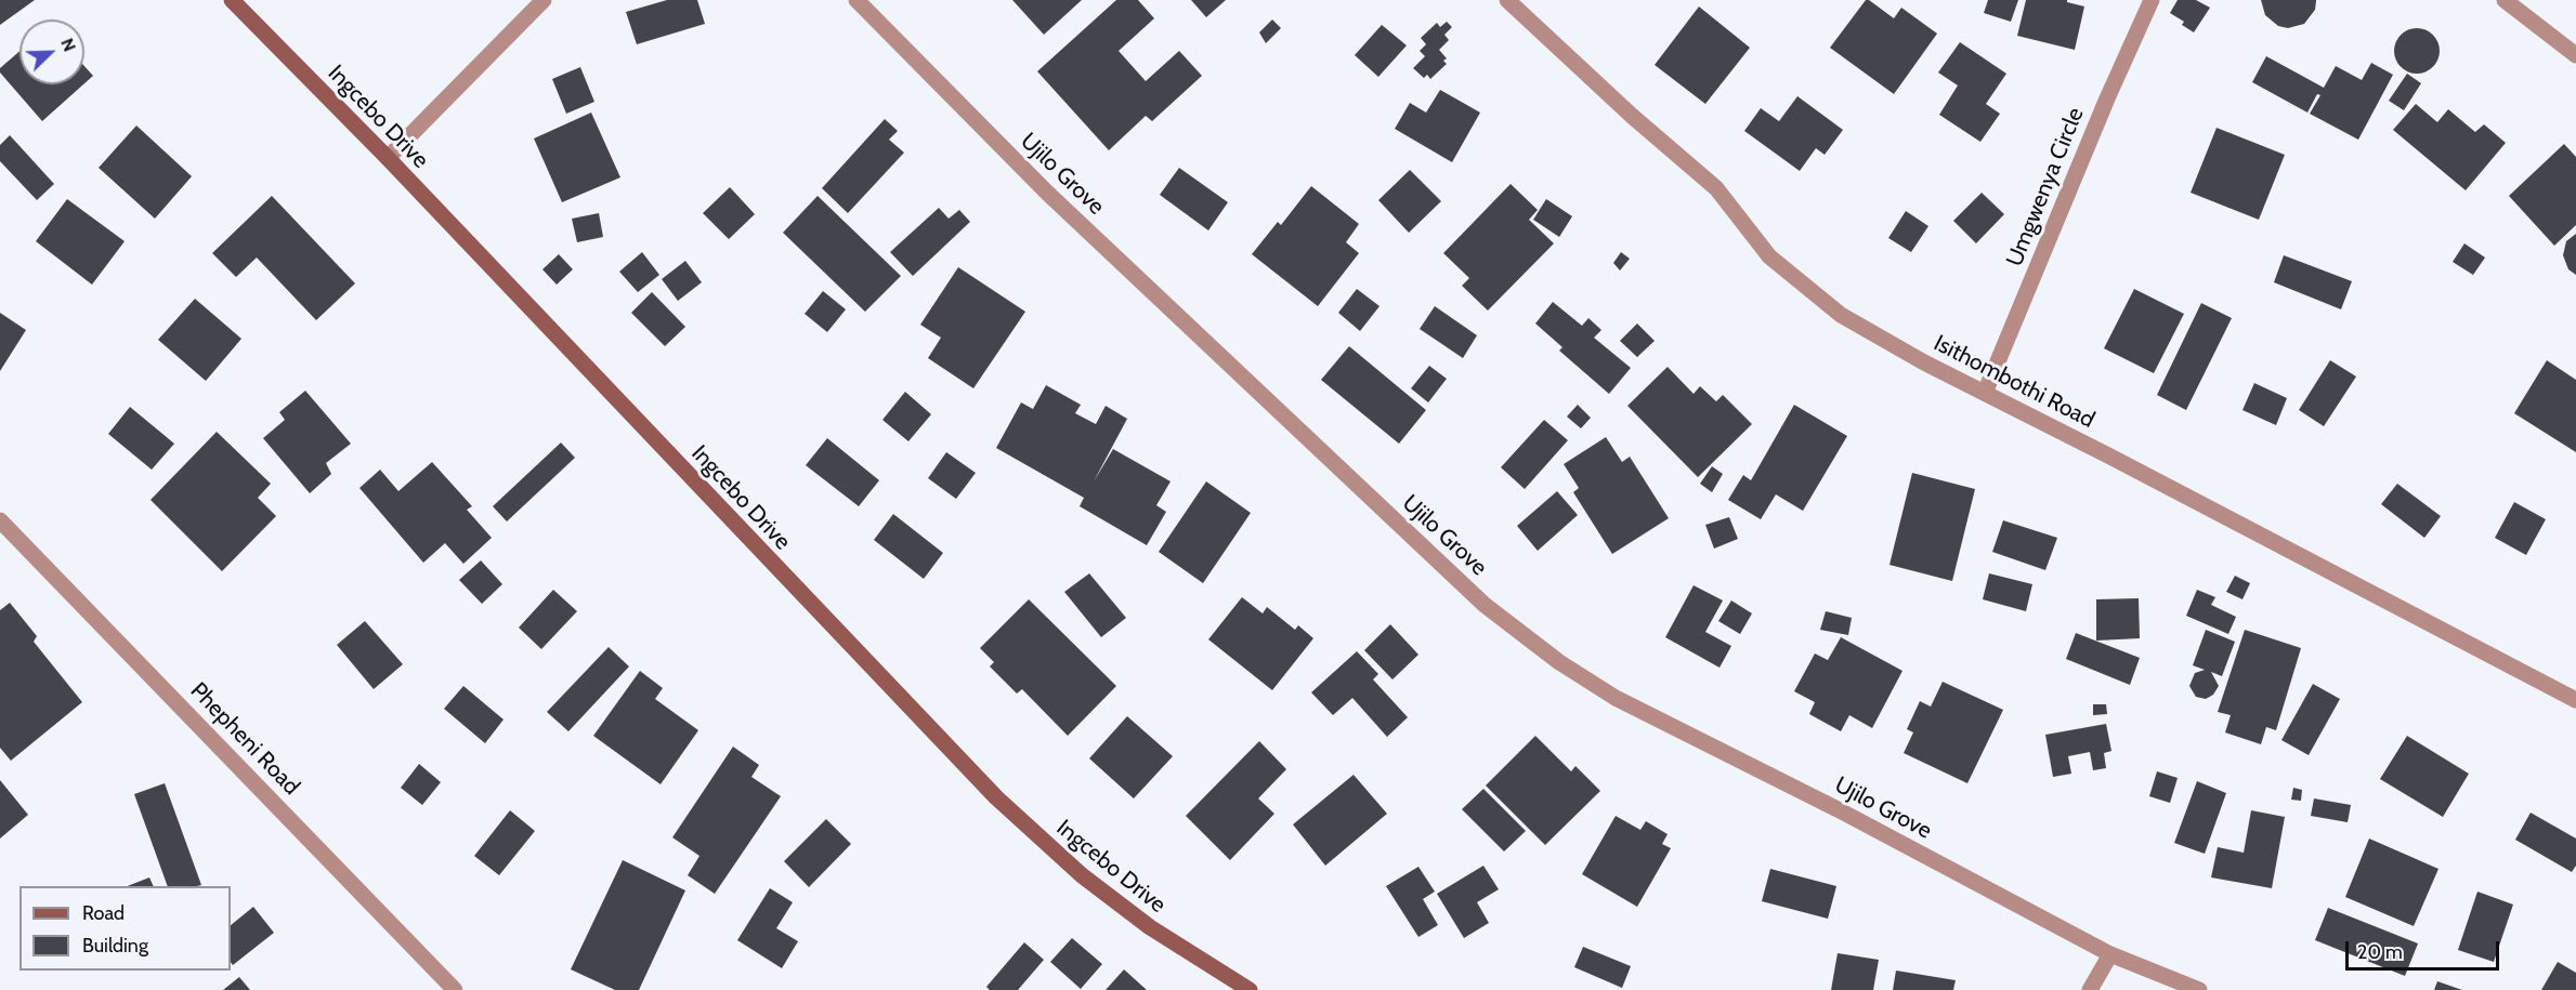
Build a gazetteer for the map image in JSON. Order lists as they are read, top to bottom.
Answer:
{
  "streets": {
    "main road": ["Ingcebo Drive"],
    "street": [
      "Ujilo Grove",
      "Umgwenya Circle",
      "Isithombothi Road",
      "Phepheni Road"
    ]
  },
  "crossings": [
    ["Umgwenya Circle", "Isithombothi Road"]
  ],
  "legend": ["Road", "Building"],
  "scale_bar": "20 m",
  "north": "top right"
}
